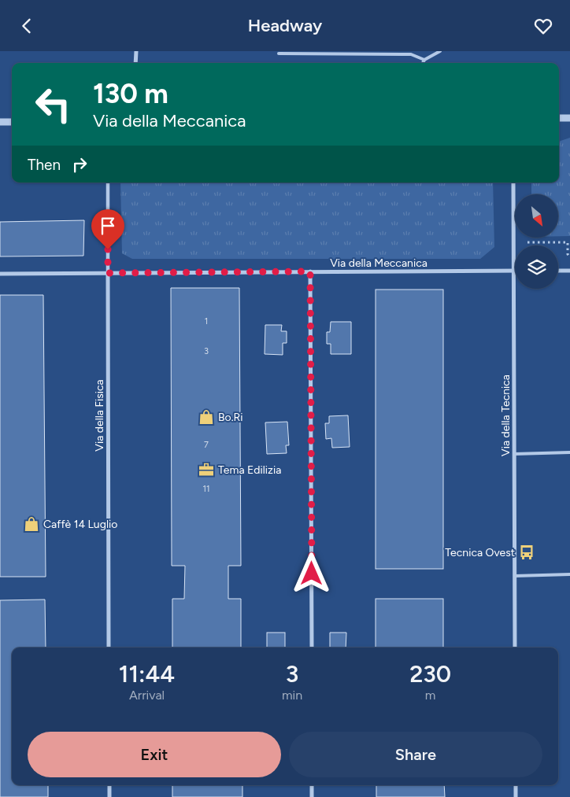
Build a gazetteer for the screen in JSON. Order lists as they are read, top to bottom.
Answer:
{
  "streets": {
    "street": ["Via della Meccanica", "Via della Fisica", "Via della Tecnica"]
  },
  "crossings": [
    ["Via della Meccanica", "Via della Fisica"],
    ["Via della Meccanica", "Via della Tecnica"]
  ],
  "places": {
    "shop": ["Bo.Ri", "Caffè 14 Luglio"],
    "office": ["Tema Edilizia"],
    "bus stop": ["Tecnica Ovest"]
  },
  "house_numbers": [
    "1",
    "3",
    "7",
    "11"
  ],
  "north": "bottom right",
  "page": {
    "header": "Headway",
    "turn": ["130 m", "Via della Meccanica"],
    "then": "Then",
    "eta": [
      "11:44",
      "Arrival",
      "3",
      "min",
      "230",
      "m"
    ],
    "buttons": ["Exit", "Share"]
  }
}
